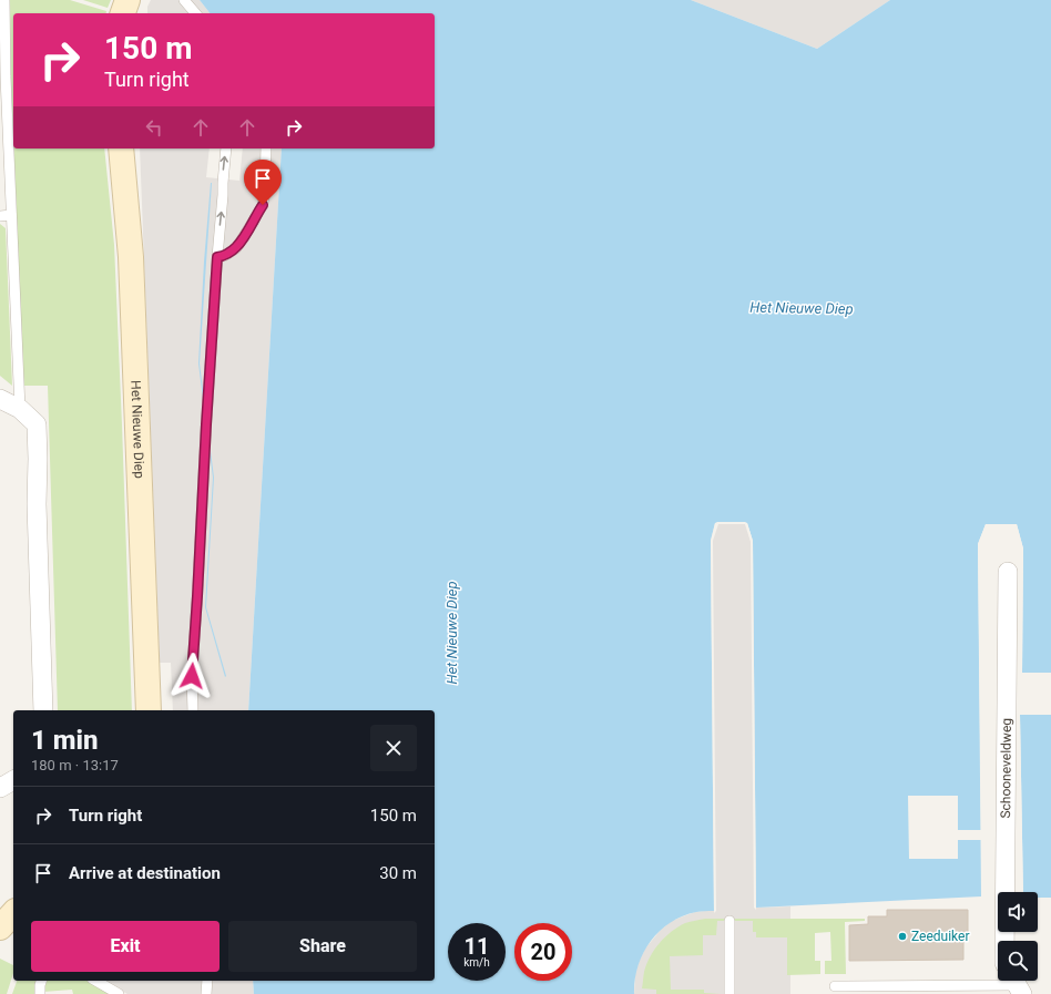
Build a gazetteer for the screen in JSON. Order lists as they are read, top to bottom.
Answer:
{
  "streets": {
    "street": ["Het Nieuwe Diep", "Schooneveldweg"]
  },
  "water": ["Het Nieuwe Diep"],
  "places": ["Zeeduiker"],
  "page": {
    "turn": ["150 m", "Turn right"],
    "heading": ["1 min", "180 m · 13:17"],
    "list": [
      {
        "name": "Turn right",
        "value": "150 m"
      },
      {
        "name": "Arrive at destination",
        "value": "30 m"
      }
    ],
    "buttons": ["Exit", "Share"],
    "speed": "11 km/h",
    "limit": "20"
  }
}
